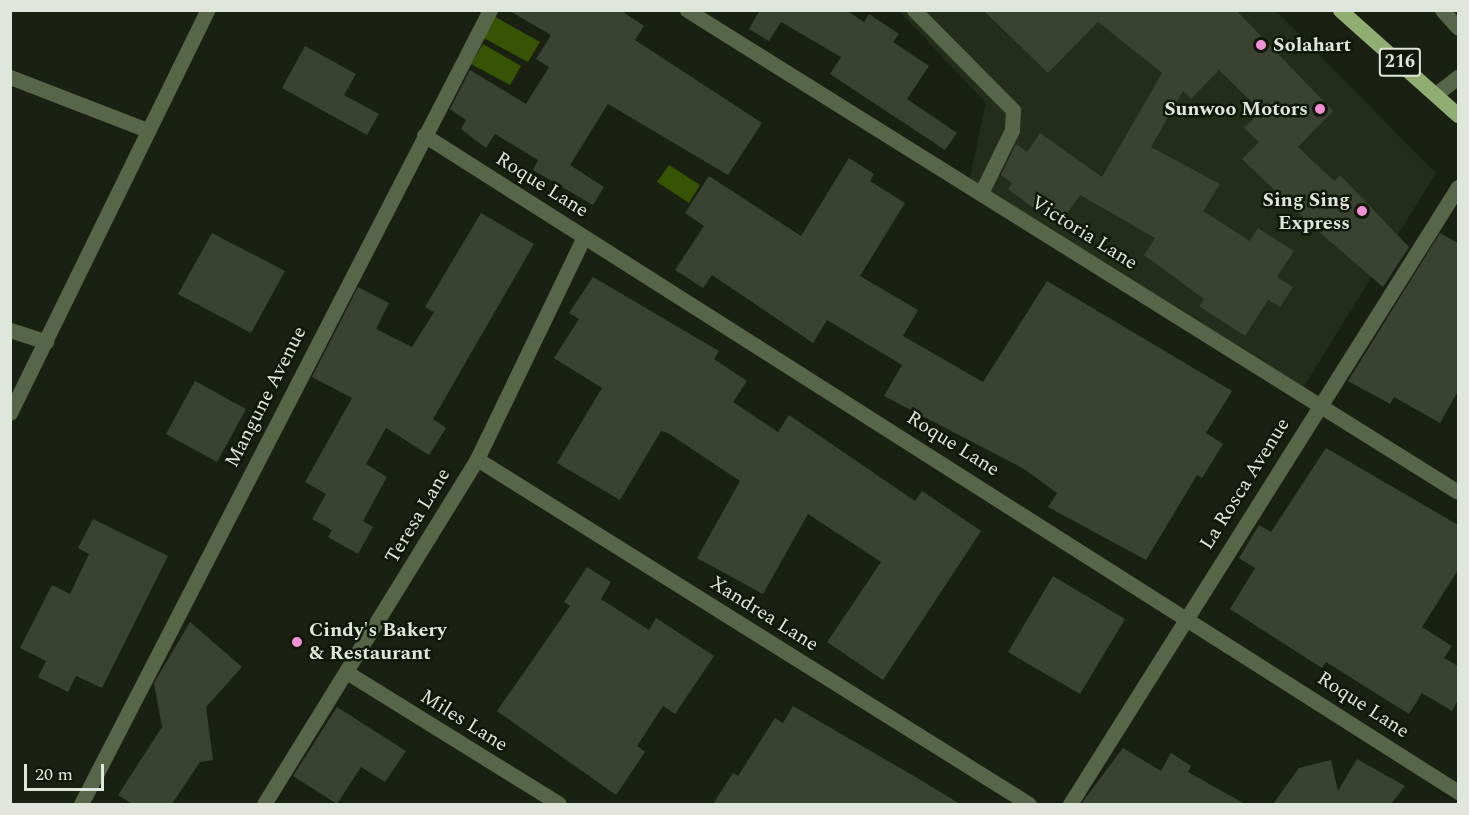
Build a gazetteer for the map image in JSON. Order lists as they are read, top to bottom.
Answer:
{
  "streets": {
    "main road": ["216"],
    "street": [
      "Roque Lane",
      "Victoria Lane",
      "Mangune Avenue",
      "La Rosca Avenue",
      "Teresa Lane",
      "Xandrea Lane",
      "Miles Lane"
    ]
  },
  "crossings": [
    ["Roque Lane", "Mangune Avenue"],
    ["Roque Lane", "La Rosca Avenue"],
    ["Roque Lane", "Teresa Lane"],
    ["Victoria Lane", "La Rosca Avenue"],
    ["Teresa Lane", "Xandrea Lane"],
    ["Teresa Lane", "Miles Lane"]
  ],
  "places": [
    "Solahart",
    "Sunwoo Motors",
    "Sing Sing Express",
    "Cindy's Bakery & Restaurant"
  ],
  "scale_bar": "20 m"
}
